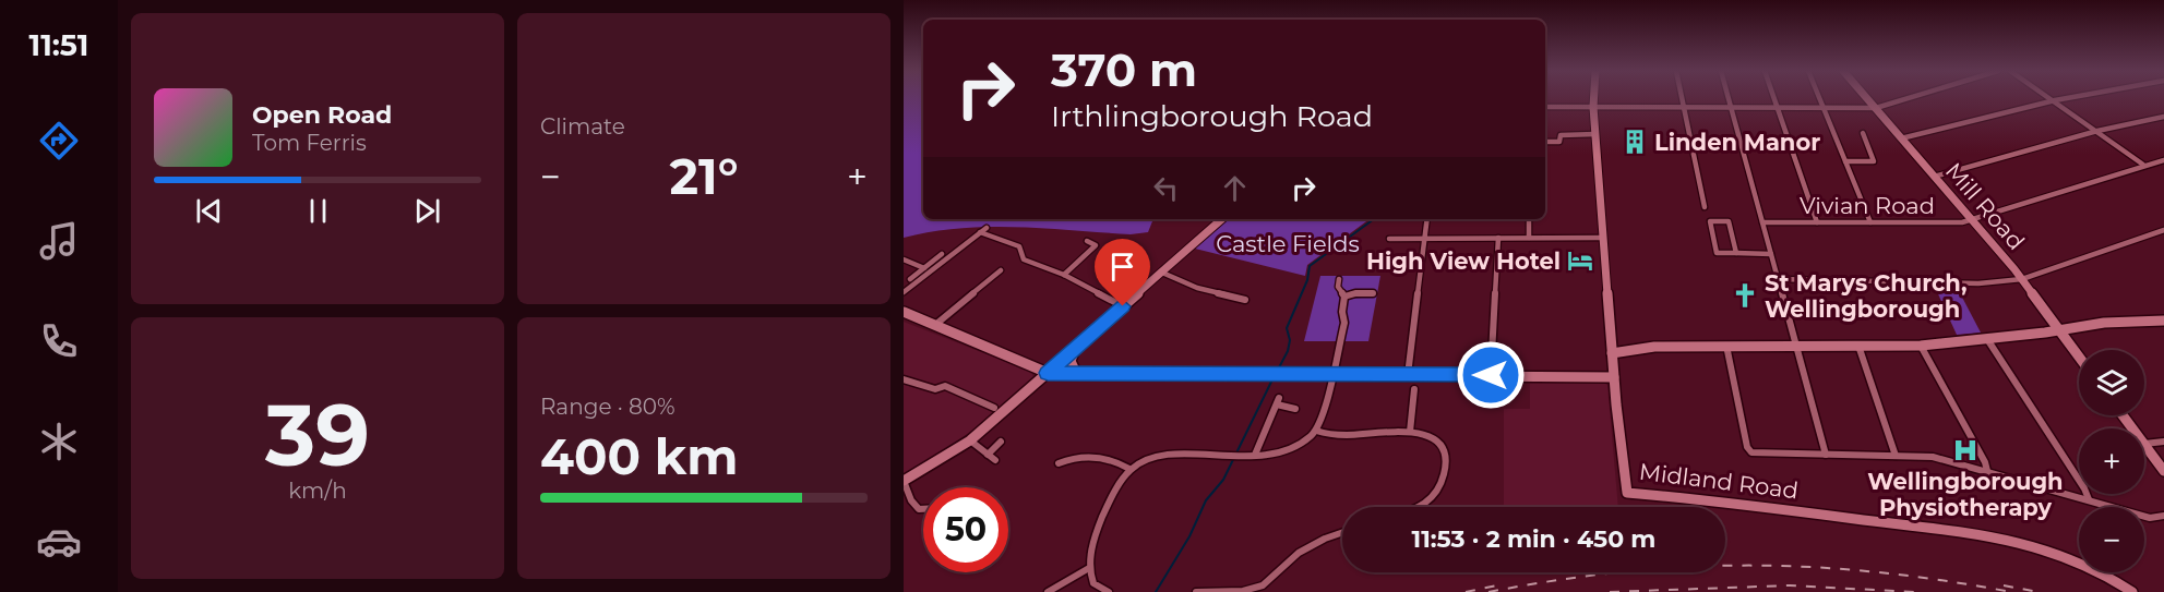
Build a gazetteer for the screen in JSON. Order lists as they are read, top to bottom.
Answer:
{
  "streets": {
    "main road": ["Mill Road", "Midland Road"],
    "street": ["Vivian Road"]
  },
  "crossings": [
    ["Vivian Road", "Mill Road"]
  ],
  "parks": ["Castle Fields"],
  "places": {
    "building": ["Linden Manor"],
    "hotel": ["High View Hotel"],
    "church": ["St Marys Church, Wellingborough"],
    "hospital": ["Wellingborough Physiotherapy"]
  },
  "page": {
    "tabs": "11:51",
    "tile": [
      "Climate",
      ["39", "km/h"],
      ["Range · 80%", "400 km"]
    ],
    "turn": ["370 m", "Irthlingborough Road"],
    "song": ["Open Road", "Tom Ferris"],
    "heat": ["−", "21°", "+"],
    "map_buttons": ["+", "−"],
    "limit": "50",
    "trip": "11:53 · 2 min · 450 m"
  }
}
